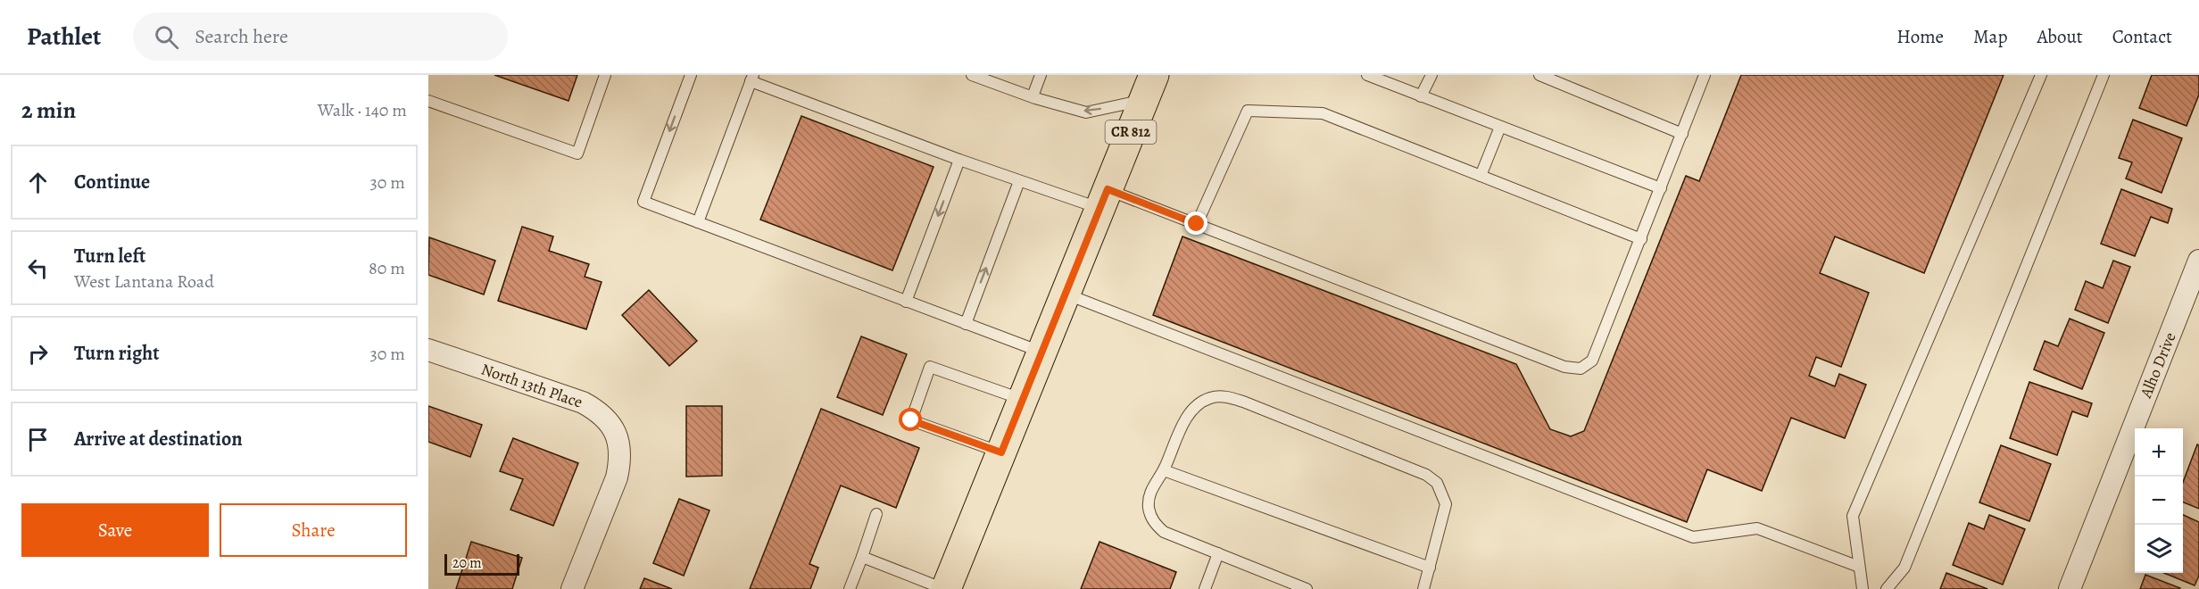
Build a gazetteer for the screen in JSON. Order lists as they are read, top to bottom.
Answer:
{
  "streets": {
    "main road": ["CR 812"],
    "street": ["Alho Drive", "North 13th Place"]
  },
  "scale_bar": "20 m",
  "page": {
    "header": "Pathlet",
    "search": "Search here",
    "nav": [
      "Home",
      "Map",
      "About",
      "Contact"
    ],
    "heading": ["2 min", "Walk · 140 m"],
    "list": [
      ["Continue", "30 m"],
      ["Turn left", "West Lantana Road", "80 m"],
      ["Turn right", "30 m"],
      "Arrive at destination"
    ],
    "map_buttons": ["+", "−"],
    "buttons": ["Save", "Share"],
    "scale": "20 m"
  }
}
